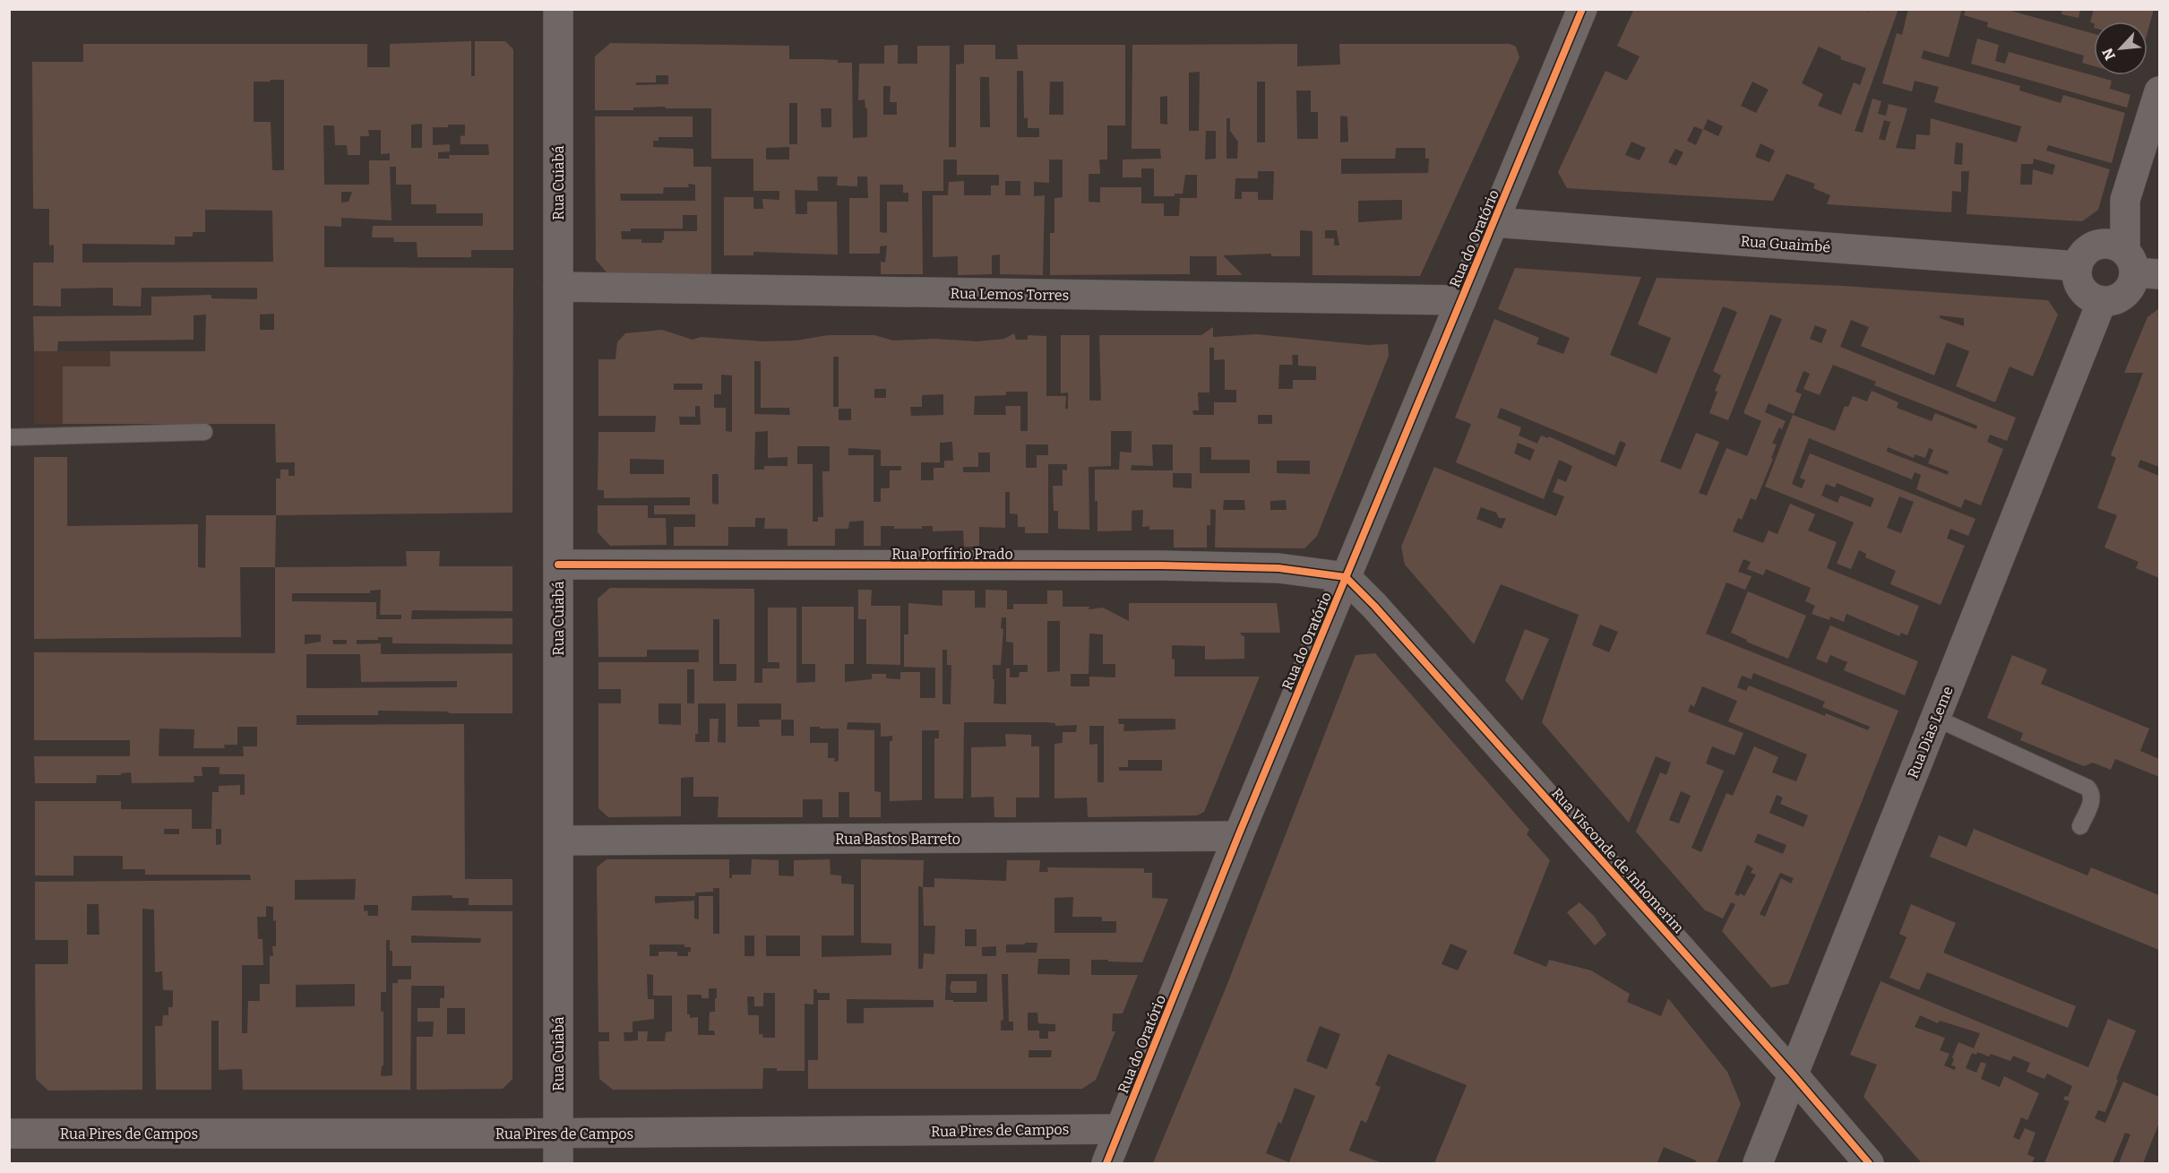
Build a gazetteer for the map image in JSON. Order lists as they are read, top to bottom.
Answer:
{
  "streets": {
    "street": [
      "Rua Cuiabá",
      "Rua do Oratório",
      "Rua Guaimbé",
      "Rua Lemos Torres",
      "Rua Porfírio Prado",
      "Rua Dias Leme",
      "Rua Bastos Barreto",
      "Rua Visconde de Inhomerim",
      "Rua Pires de Campos"
    ]
  },
  "crossings": [
    ["Rua Cuiabá", "Rua Lemos Torres"],
    ["Rua Cuiabá", "Rua Porfírio Prado"],
    ["Rua Cuiabá", "Rua Bastos Barreto"],
    ["Rua Cuiabá", "Rua Pires de Campos"],
    ["Rua do Oratório", "Rua Guaimbé"],
    ["Rua do Oratório", "Rua Lemos Torres"],
    ["Rua do Oratório", "Rua Porfírio Prado"],
    ["Rua do Oratório", "Rua Bastos Barreto"],
    ["Rua do Oratório", "Rua Visconde de Inhomerim"],
    ["Rua do Oratório", "Rua Pires de Campos"],
    ["Rua Guaimbé", "Rua Dias Leme"],
    ["Rua Porfírio Prado", "Rua Visconde de Inhomerim"],
    ["Rua Dias Leme", "Rua Visconde de Inhomerim"]
  ],
  "north": "bottom left"
}
